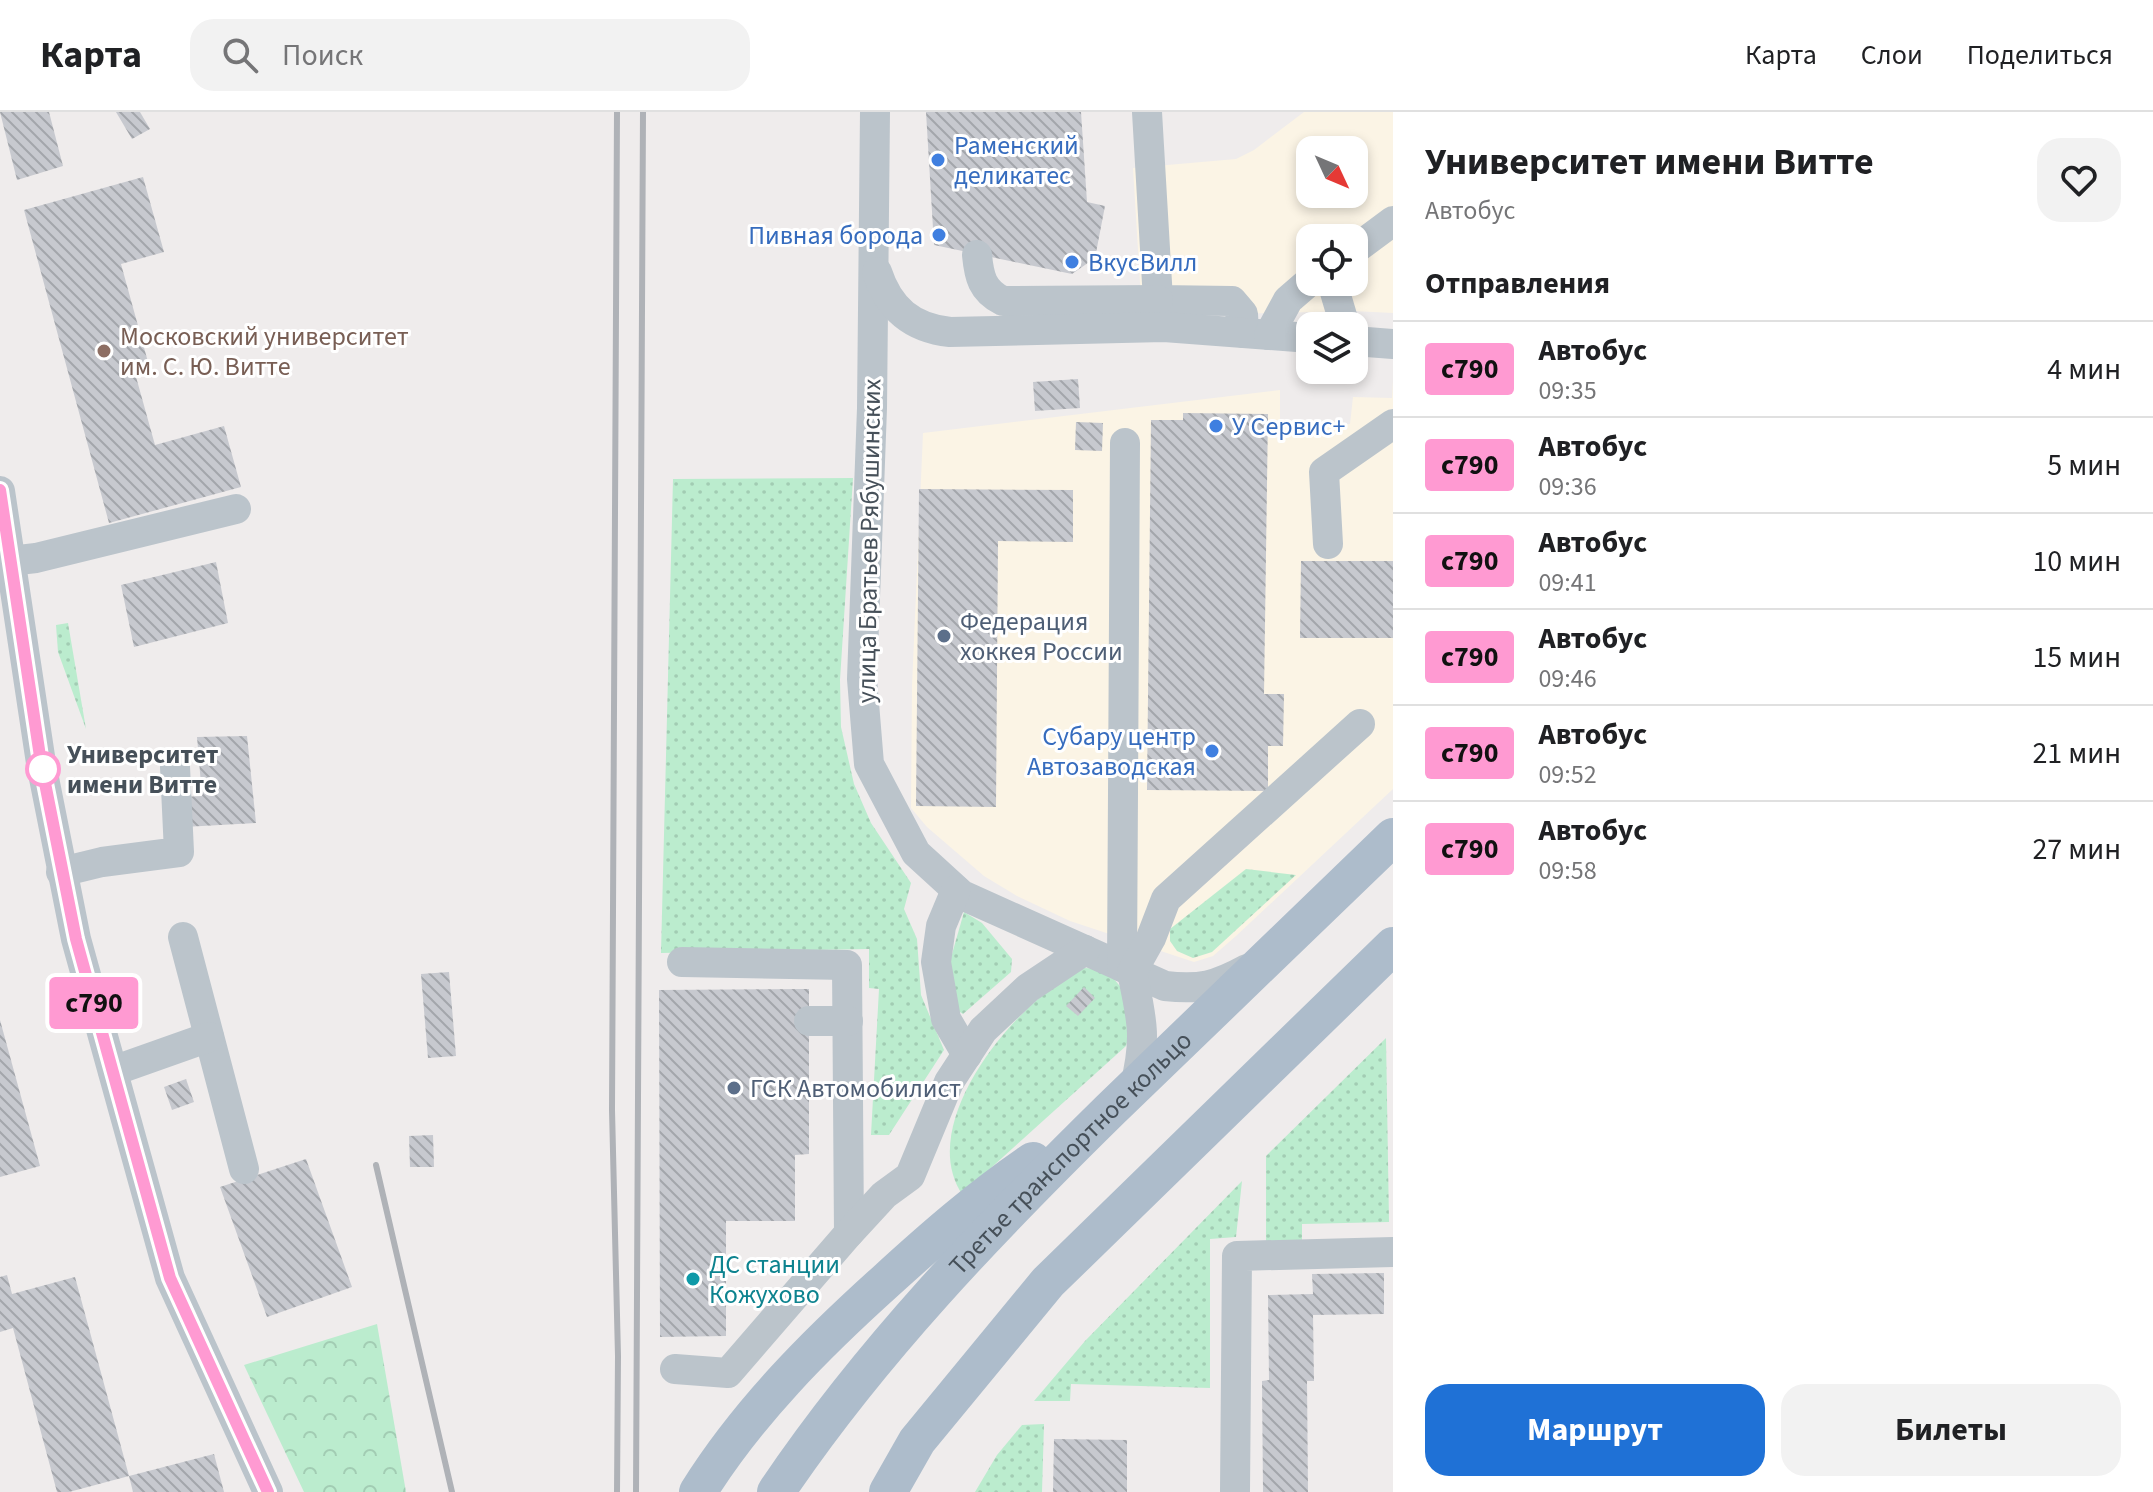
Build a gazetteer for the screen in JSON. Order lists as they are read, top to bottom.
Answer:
{
  "streets": {
    "main road": ["Третье транспортное кольцо"],
    "street": ["улица Братьев Рябушинских"]
  },
  "crossings": [
    ["улица Братьев Рябушинских", "Третье транспортное кольцо"]
  ],
  "places": [
    "Раменский деликатес",
    "Пивная борода",
    "ВкусВилл",
    "Московский университет им. С. Ю. Витте",
    "У Сервис+",
    "Федерация хоккея России",
    "Субару центр Автозаводская",
    "Университет имени Витте",
    "ГСК Автомобилист",
    "ДС станции Кожухово"
  ],
  "lines": ["bus line с790"],
  "north": "bottom right",
  "page": {
    "header": "Карта",
    "search": "Поиск",
    "nav": ["Карта", "Слои", "Поделиться"],
    "on_map": "с790",
    "heading": [
      ["Университет имени Витте", "Автобус"],
      "Отправления"
    ],
    "list": [
      {
        "mark": "с790",
        "name": "Автобус",
        "note": "09:35",
        "value": "4 мин"
      },
      {
        "mark": "с790",
        "name": "Автобус",
        "note": "09:36",
        "value": "5 мин"
      },
      {
        "mark": "с790",
        "name": "Автобус",
        "note": "09:41",
        "value": "10 мин"
      },
      {
        "mark": "с790",
        "name": "Автобус",
        "note": "09:46",
        "value": "15 мин"
      },
      {
        "mark": "с790",
        "name": "Автобус",
        "note": "09:52",
        "value": "21 мин"
      },
      {
        "mark": "с790",
        "name": "Автобус",
        "note": "09:58",
        "value": "27 мин"
      }
    ],
    "buttons": ["Маршрут", "Билеты"]
  }
}
